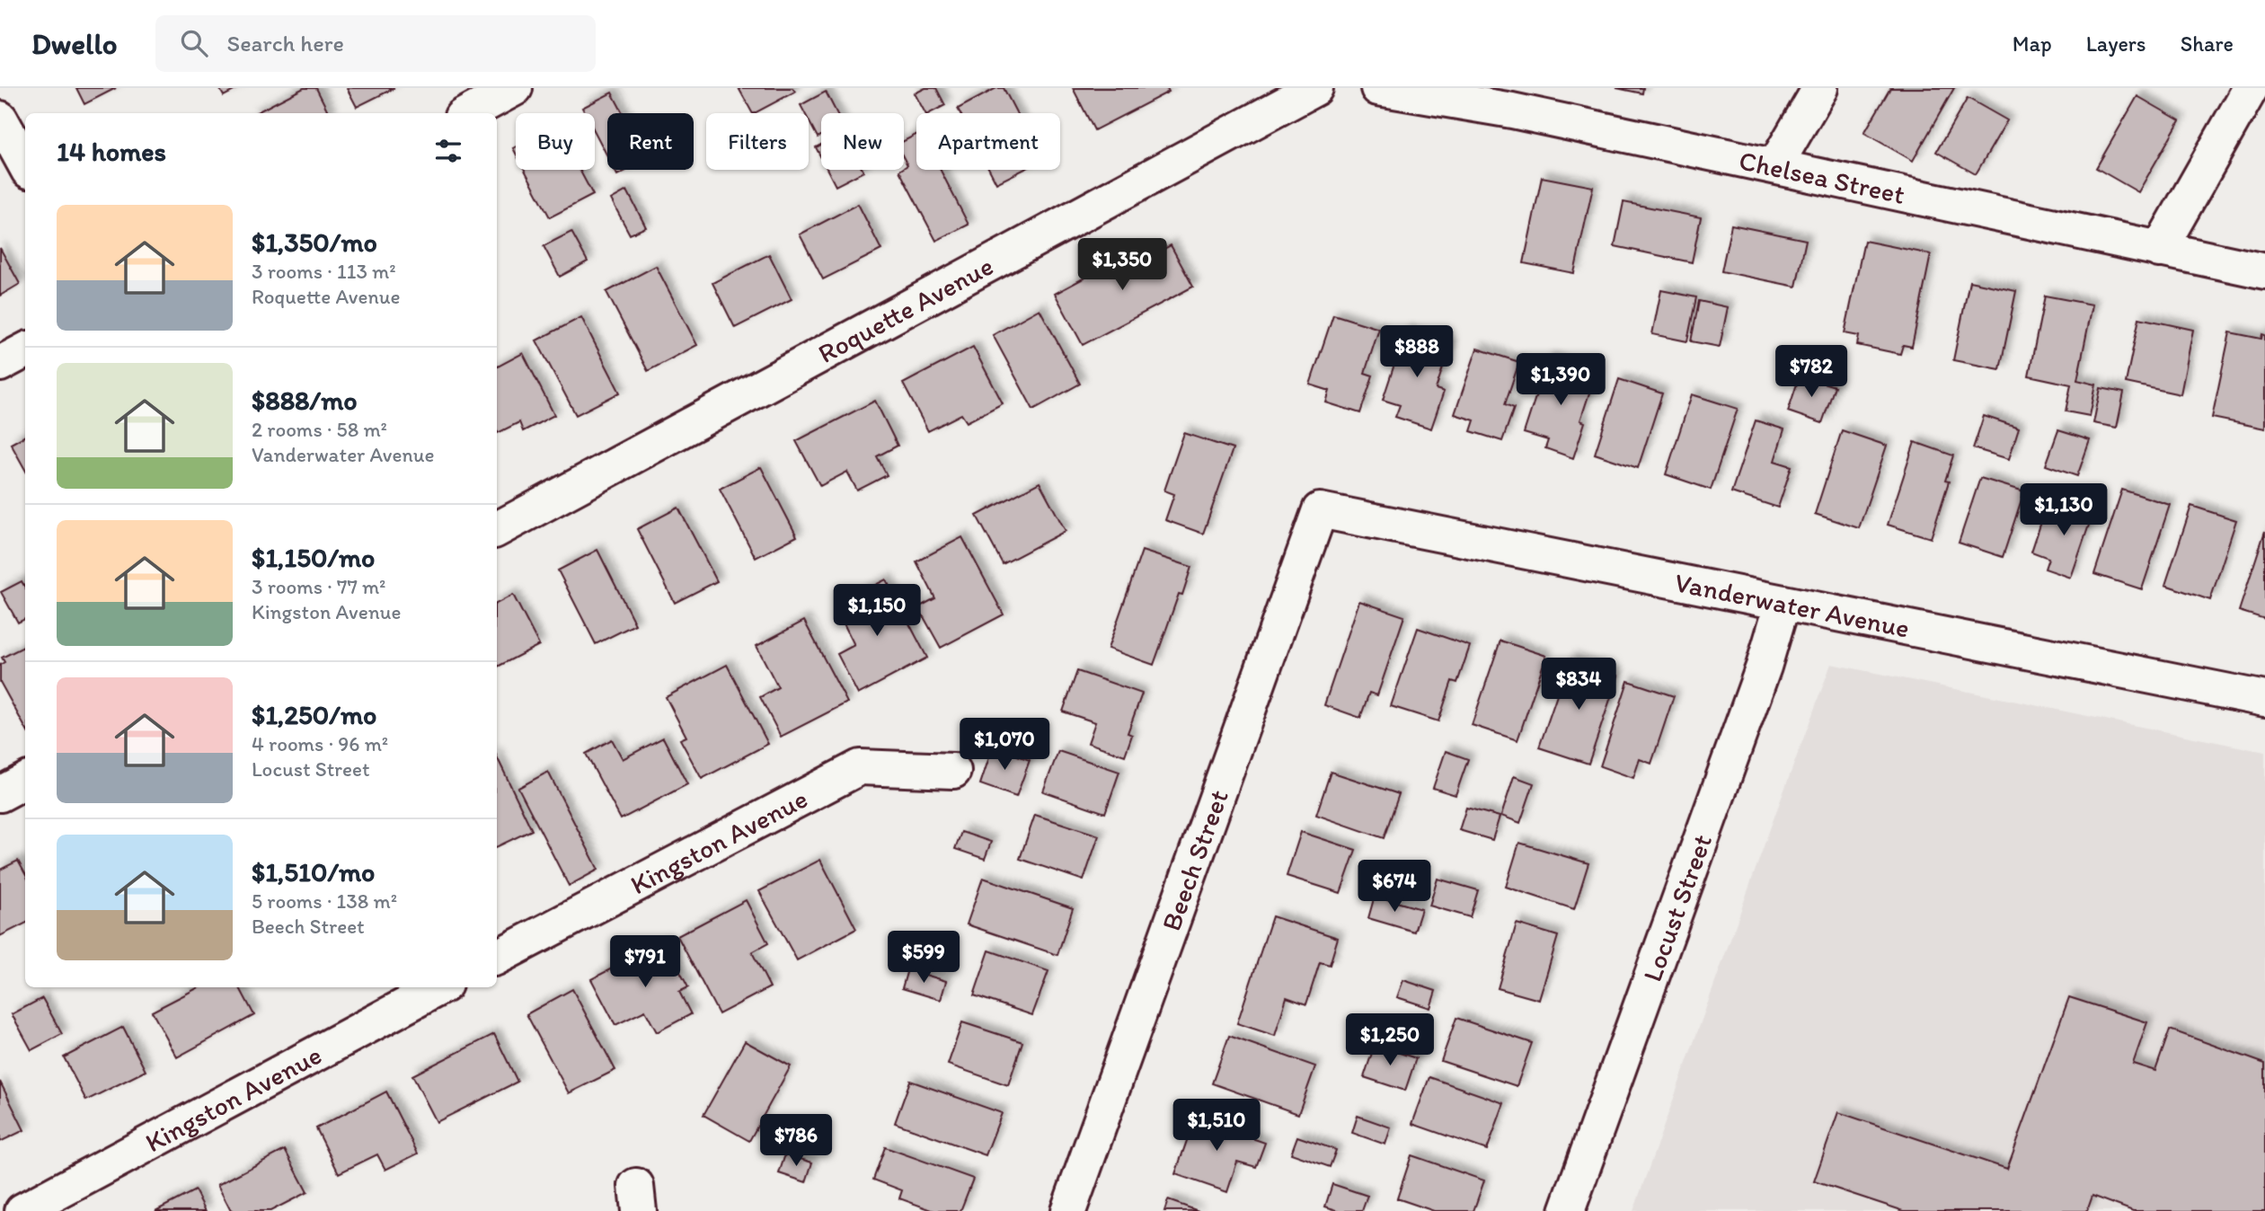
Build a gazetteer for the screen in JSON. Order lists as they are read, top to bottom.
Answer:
{
  "streets": {
    "street": [
      "Chelsea Street",
      "Roquette Avenue",
      "Vanderwater Avenue",
      "Kingston Avenue",
      "Beech Street",
      "Locust Street"
    ]
  },
  "crossings": [
    ["Vanderwater Avenue", "Beech Street"],
    ["Vanderwater Avenue", "Locust Street"]
  ],
  "page": {
    "header": "Dwello",
    "search": "Search here",
    "nav": ["Map", "Layers", "Share"],
    "chip": [
      "Buy",
      "Rent",
      "Filters",
      "New",
      "Apartment"
    ],
    "heading": "14 homes",
    "list": [
      {
        "name": "$1,350/mo",
        "note": "3 rooms · 113 m² · Roquette Avenue"
      },
      {
        "name": "$888/mo",
        "note": "2 rooms · 58 m² · Vanderwater Avenue"
      },
      {
        "name": "$1,150/mo",
        "note": "3 rooms · 77 m² · Kingston Avenue"
      },
      {
        "name": "$1,250/mo",
        "note": "4 rooms · 96 m² · Locust Street"
      },
      {
        "name": "$1,510/mo",
        "note": "5 rooms · 138 m² · Beech Street"
      }
    ],
    "price": [
      "$1,350",
      "$888",
      "$782",
      "$1,390",
      "$1,130",
      "$1,150",
      "$834",
      "$1,070",
      "$674",
      "$599",
      "$791",
      "$1,250",
      "$1,510",
      "$786"
    ]
  }
}
